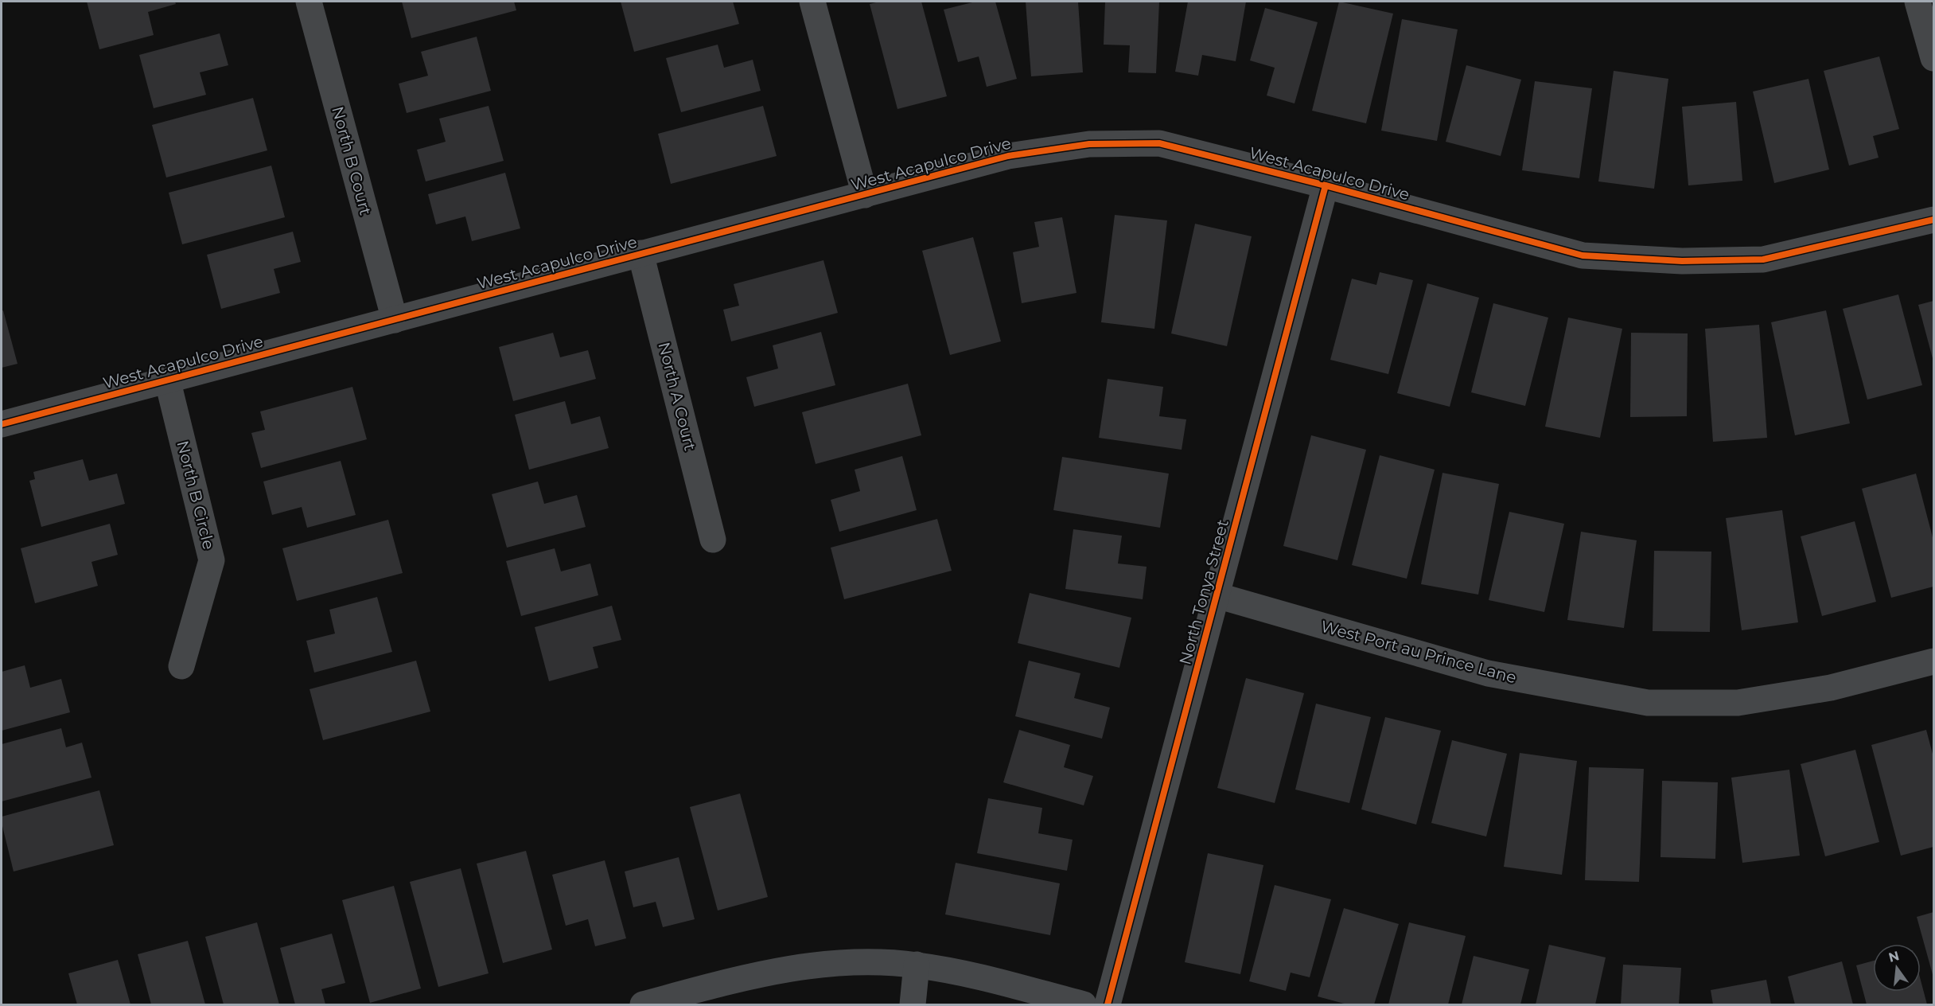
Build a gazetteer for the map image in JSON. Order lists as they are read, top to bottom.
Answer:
{
  "streets": {
    "street": [
      "North B Court",
      "West Acapulco Drive",
      "North A Court",
      "North B Circle",
      "North Tonya Street",
      "West Port au Prince Lane"
    ]
  },
  "crossings": [
    ["North B Court", "West Acapulco Drive"],
    ["West Acapulco Drive", "North A Court"],
    ["West Acapulco Drive", "North B Circle"],
    ["West Acapulco Drive", "North Tonya Street"],
    ["North Tonya Street", "West Port au Prince Lane"]
  ],
  "north": "top"
}
